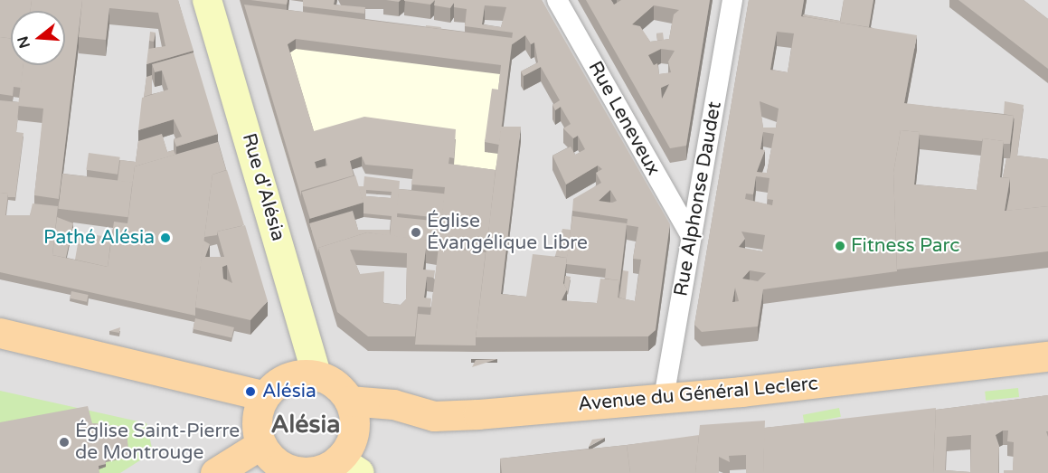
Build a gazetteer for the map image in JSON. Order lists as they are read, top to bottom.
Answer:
{
  "streets": {
    "main road": ["Rue d'Alésia", "Avenue du Général Leclerc"],
    "street": ["Rue Leneveux", "Rue Alphonse Daudet"]
  },
  "crossings": [
    ["Rue Leneveux", "Rue Alphonse Daudet"],
    ["Rue d'Alésia", "Avenue du Général Leclerc"],
    ["Rue Alphonse Daudet", "Avenue du Général Leclerc"]
  ],
  "districts": ["Alésia"],
  "places": [
    "Église Évangélique Libre",
    "Pathé Alésia",
    "Fitness Parc",
    "Alésia",
    "Église Saint-Pierre de Montrouge"
  ],
  "north": "left"
}
